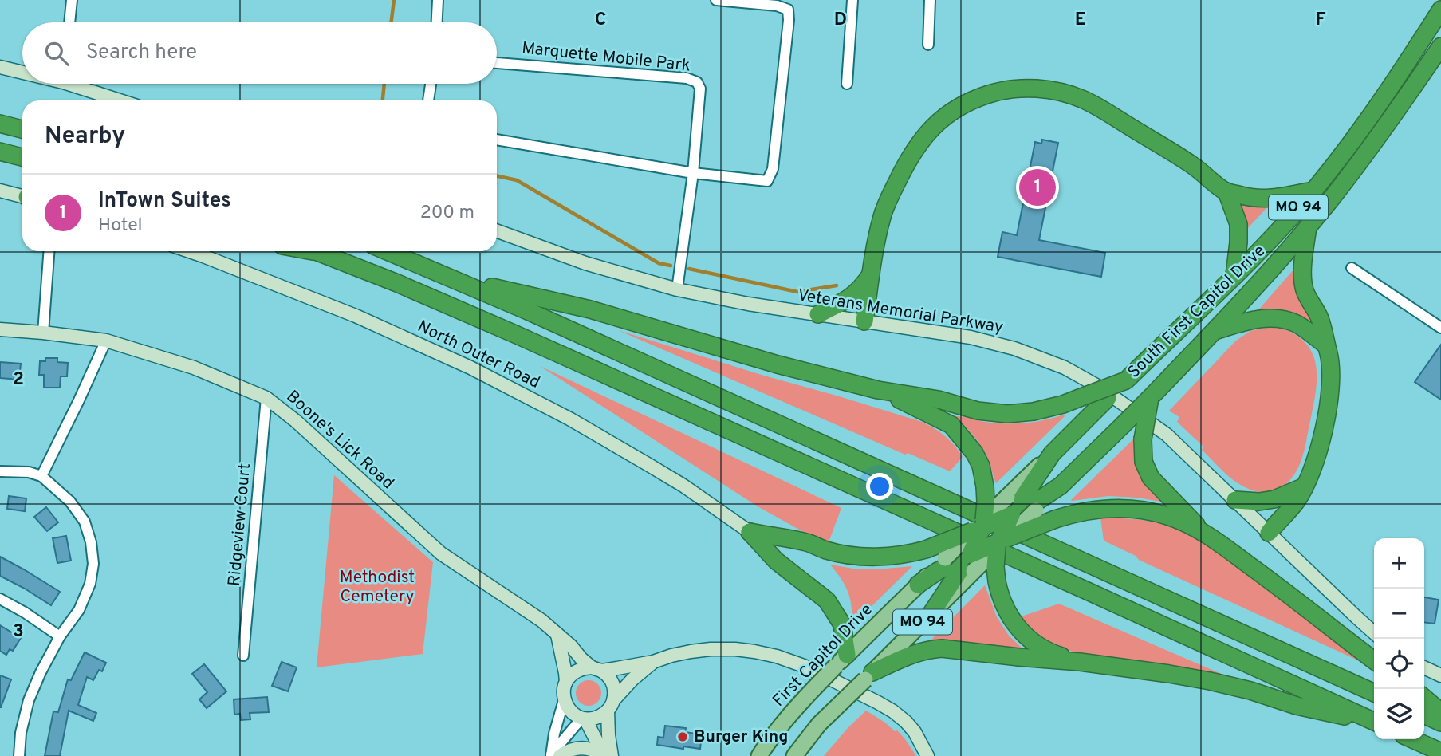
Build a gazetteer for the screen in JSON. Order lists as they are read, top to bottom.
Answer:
{
  "streets": {
    "highway": ["MO 94", "South First Capitol Drive"],
    "main road": ["First Capitol Drive"],
    "street": [
      "Marquette Mobile Park",
      "Veterans Memorial Parkway",
      "North Outer Road",
      "Boone's Lick Road",
      "Ridgeview Court"
    ]
  },
  "crossings": [
    ["Marquette Mobile Park", "Veterans Memorial Parkway"],
    ["South First Capitol Drive", "North Outer Road"],
    ["Boone's Lick Road", "Ridgeview Court"]
  ],
  "parks": ["Methodist Cemetery"],
  "places": ["Burger King"],
  "page": {
    "search": "Search here",
    "heading": "Nearby",
    "pins": "1",
    "list": [
      {
        "mark": "1",
        "name": "InTown Suites",
        "note": "Hotel",
        "value": "200 m"
      }
    ],
    "map_buttons": ["+", "−"]
  },
  "grid": {
    "columns": [
      "C",
      "D",
      "E",
      "F"
    ],
    "rows": ["2", "3"]
  }
}
